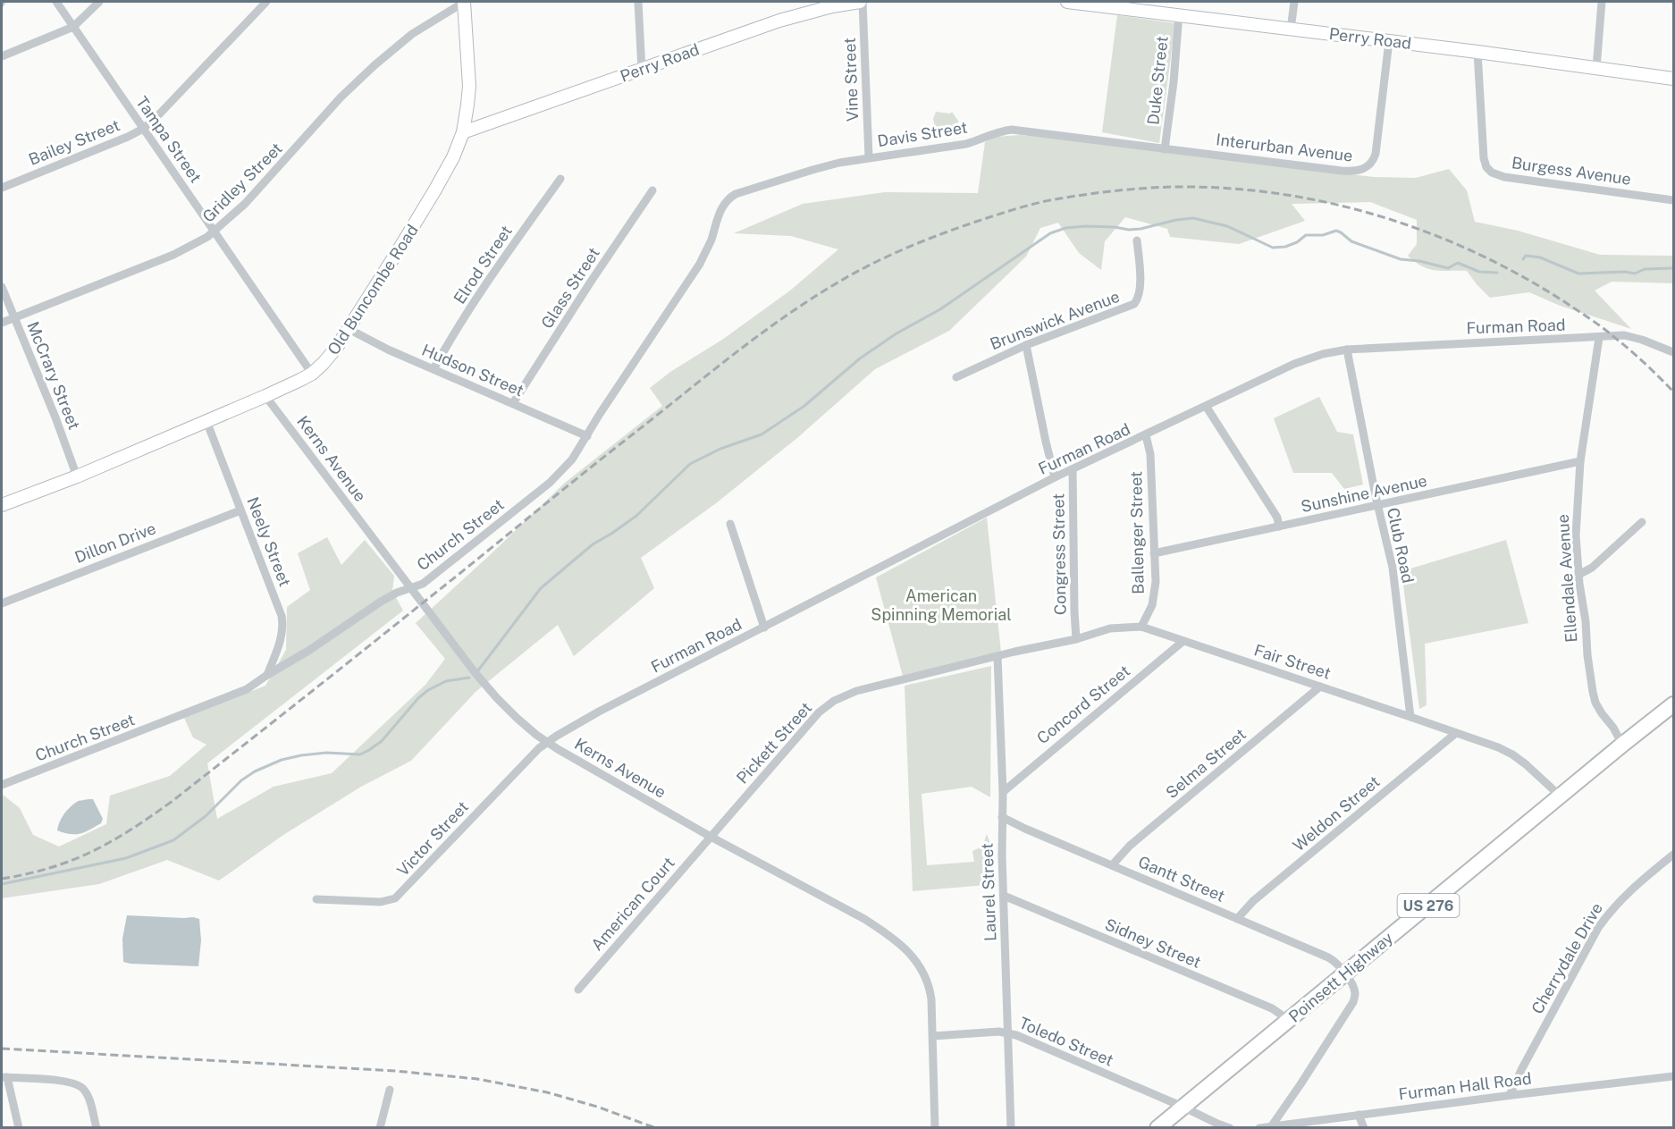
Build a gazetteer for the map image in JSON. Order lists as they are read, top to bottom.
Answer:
{
  "streets": {
    "highway": ["US 276", "Poinsett Highway"],
    "street": [
      "Perry Road",
      "Vine Street",
      "Duke Street",
      "Davis Street",
      "Tampa Street",
      "Bailey Street",
      "Interurban Avenue",
      "Burgess Avenue",
      "Gridley Street",
      "Elrod Street",
      "Glass Street",
      "Old Buncombe Road",
      "Brunswick Avenue",
      "Furman Road",
      "Hudson Street",
      "McCrary Street",
      "Kerns Avenue",
      "Sunshine Avenue",
      "Ballenger Street",
      "Church Street",
      "Neely Street",
      "Dillon Drive",
      "Club Road",
      "Congress Street",
      "Ellendale Avenue",
      "Fair Street",
      "Concord Street",
      "Pickett Street",
      "Selma Street",
      "Weldon Street",
      "Victor Street",
      "Gantt Street",
      "Laurel Street",
      "American Court",
      "Sidney Street",
      "Cherrydale Drive",
      "Toledo Street",
      "Furman Hall Road"
    ]
  },
  "crossings": [
    ["Perry Road", "Vine Street"],
    ["Perry Road", "Duke Street"],
    ["Perry Road", "Interurban Avenue"],
    ["Perry Road", "Burgess Avenue"],
    ["Perry Road", "Old Buncombe Road"],
    ["Vine Street", "Davis Street"],
    ["Duke Street", "Davis Street"],
    ["Duke Street", "Interurban Avenue"],
    ["Davis Street", "Interurban Avenue"],
    ["Davis Street", "Church Street"],
    ["Tampa Street", "Bailey Street"],
    ["Tampa Street", "Gridley Street"],
    ["Tampa Street", "Old Buncombe Road"],
    ["Gridley Street", "Old Buncombe Road"],
    ["Gridley Street", "McCrary Street"],
    ["Elrod Street", "Hudson Street"],
    ["Glass Street", "Hudson Street"],
    ["Old Buncombe Road", "Hudson Street"],
    ["Old Buncombe Road", "McCrary Street"],
    ["Old Buncombe Road", "Kerns Avenue"],
    ["Old Buncombe Road", "Neely Street"],
    ["Furman Road", "Kerns Avenue"],
    ["Furman Road", "Ballenger Street"],
    ["Furman Road", "Club Road"],
    ["Furman Road", "Congress Street"],
    ["Furman Road", "Ellendale Avenue"],
    ["Furman Road", "Victor Street"],
    ["Hudson Street", "Church Street"],
    ["Kerns Avenue", "Church Street"],
    ["Kerns Avenue", "Pickett Street"],
    ["Kerns Avenue", "Victor Street"],
    ["Kerns Avenue", "American Court"],
    ["Kerns Avenue", "Toledo Street"],
    ["Sunshine Avenue", "Ballenger Street"],
    ["Sunshine Avenue", "Club Road"],
    ["Sunshine Avenue", "Ellendale Avenue"],
    ["Ballenger Street", "Fair Street"],
    ["Church Street", "Neely Street"],
    ["Neely Street", "Dillon Drive"],
    ["Club Road", "Fair Street"],
    ["Congress Street", "Fair Street"],
    ["Ellendale Avenue", "Poinsett Highway"],
    ["Fair Street", "Concord Street"],
    ["Fair Street", "Pickett Street"],
    ["Fair Street", "Selma Street"],
    ["Fair Street", "Weldon Street"],
    ["Fair Street", "Laurel Street"],
    ["Fair Street", "Poinsett Highway"],
    ["Concord Street", "Laurel Street"],
    ["Pickett Street", "Laurel Street"],
    ["Pickett Street", "American Court"],
    ["Selma Street", "Gantt Street"],
    ["Weldon Street", "Gantt Street"],
    ["Gantt Street", "Laurel Street"],
    ["Gantt Street", "Poinsett Highway"],
    ["Laurel Street", "Sidney Street"],
    ["Laurel Street", "Toledo Street"],
    ["Sidney Street", "Poinsett Highway"],
    ["Cherrydale Drive", "Furman Hall Road"],
    ["Poinsett Highway", "Toledo Street"]
  ],
  "parks": ["American Spinning Memorial"]
}
